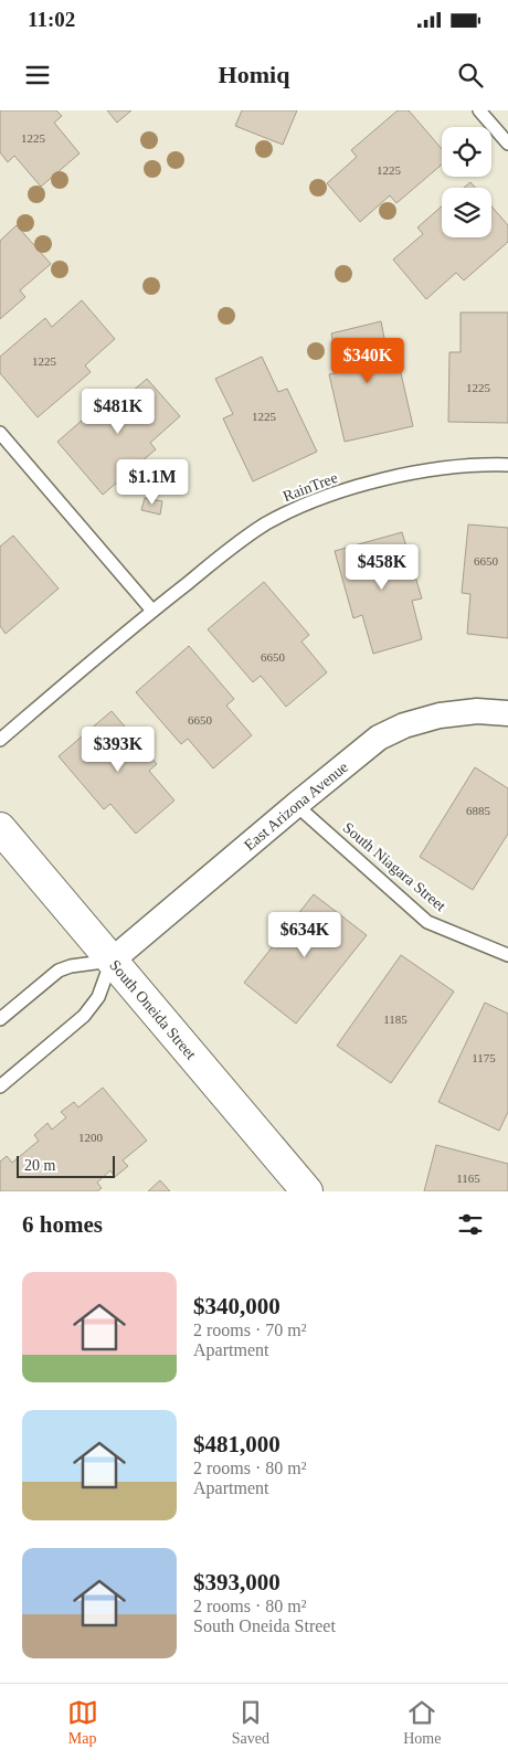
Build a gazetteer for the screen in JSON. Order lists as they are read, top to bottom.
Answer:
{
  "streets": {
    "street": ["East Arizona Avenue", "South Oneida Street"],
    "lane": ["RainTree", "South Niagara Street"]
  },
  "crossings": [
    ["East Arizona Avenue", "South Niagara Street"],
    ["East Arizona Avenue", "South Oneida Street"]
  ],
  "house_numbers": [
    "1225",
    "1225",
    "1225",
    "1225",
    "1225",
    "6650",
    "6650",
    "6650",
    "6885",
    "1185",
    "1175",
    "1200",
    "1165"
  ],
  "scale_bar": "20 m",
  "page": {
    "status": "11:02",
    "header": "Homiq",
    "price": [
      "$340K",
      "$481K",
      "$1.1M",
      "$458K",
      "$393K",
      "$634K"
    ],
    "scale": "20 m",
    "heading": "6 homes",
    "list": [
      {
        "name": "$340,000",
        "note": "2 rooms · 70 m² · Apartment"
      },
      {
        "name": "$481,000",
        "note": "2 rooms · 80 m² · Apartment"
      },
      {
        "name": "$393,000",
        "note": "2 rooms · 80 m² · South Oneida Street"
      }
    ],
    "tabs": ["Map", "Saved", "Home"]
  }
}
